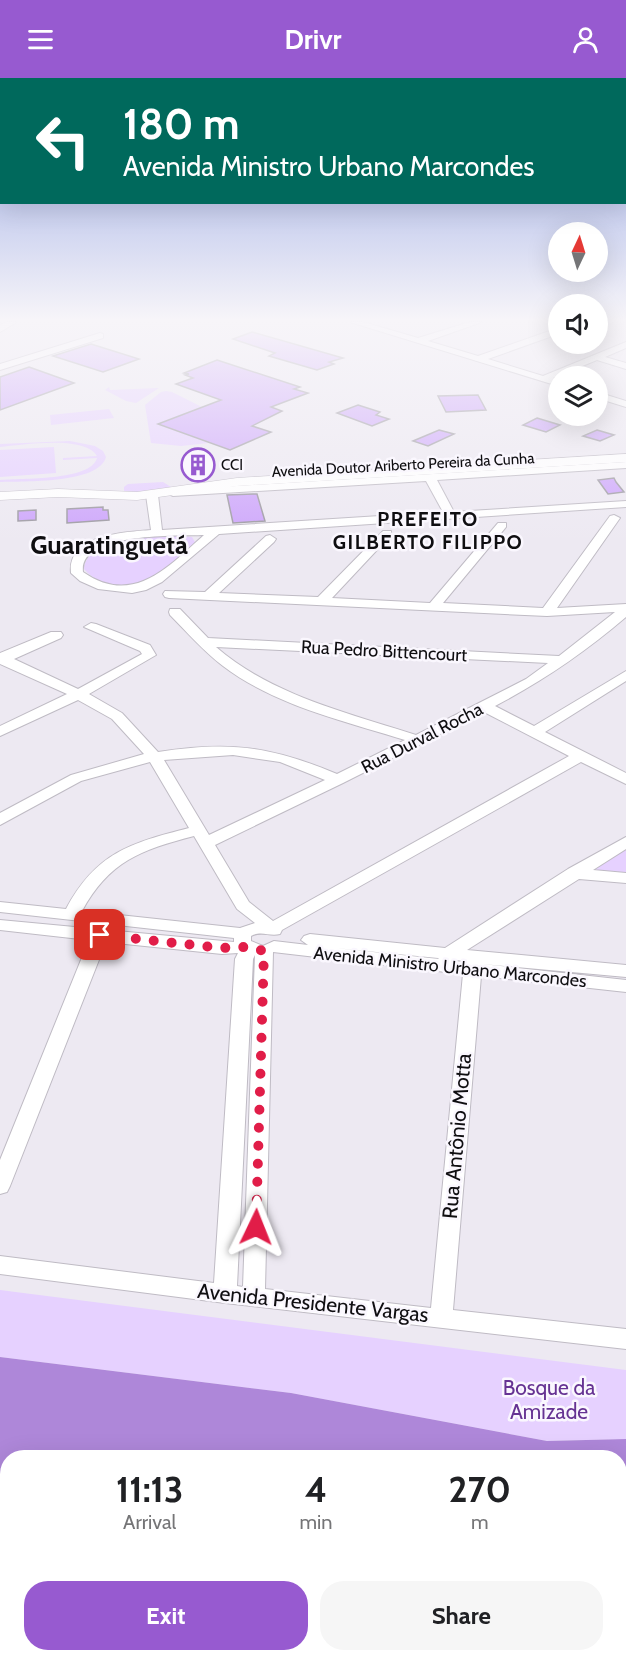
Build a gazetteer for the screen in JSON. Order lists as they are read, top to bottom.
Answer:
{
  "streets": {
    "main road": ["Avenida Doutor Ariberto Pereira da Cunha"],
    "street": [
      "Rua Pedro Bittencourt",
      "Rua Durval Rocha",
      "Avenida Ministro Urbano Marcondes",
      "Rua Antônio Motta",
      "Avenida Presidente Vargas"
    ]
  },
  "crossings": [
    ["Rua Pedro Bittencourt", "Rua Durval Rocha"],
    ["Rua Durval Rocha", "Avenida Ministro Urbano Marcondes"],
    ["Avenida Ministro Urbano Marcondes", "Rua Antônio Motta"],
    ["Rua Antônio Motta", "Avenida Presidente Vargas"]
  ],
  "districts": ["PREFEITO GILBERTO FILIPPO", "Guaratinguetá"],
  "parks": ["Bosque da Amizade"],
  "places": {
    "building": ["CCI"]
  },
  "north": "top",
  "page": {
    "header": "Drivr",
    "turn": ["180 m", "Avenida Ministro Urbano Marcondes"],
    "eta": [
      "11:13",
      "Arrival",
      "4",
      "min",
      "270",
      "m"
    ],
    "buttons": ["Exit", "Share"]
  }
}
